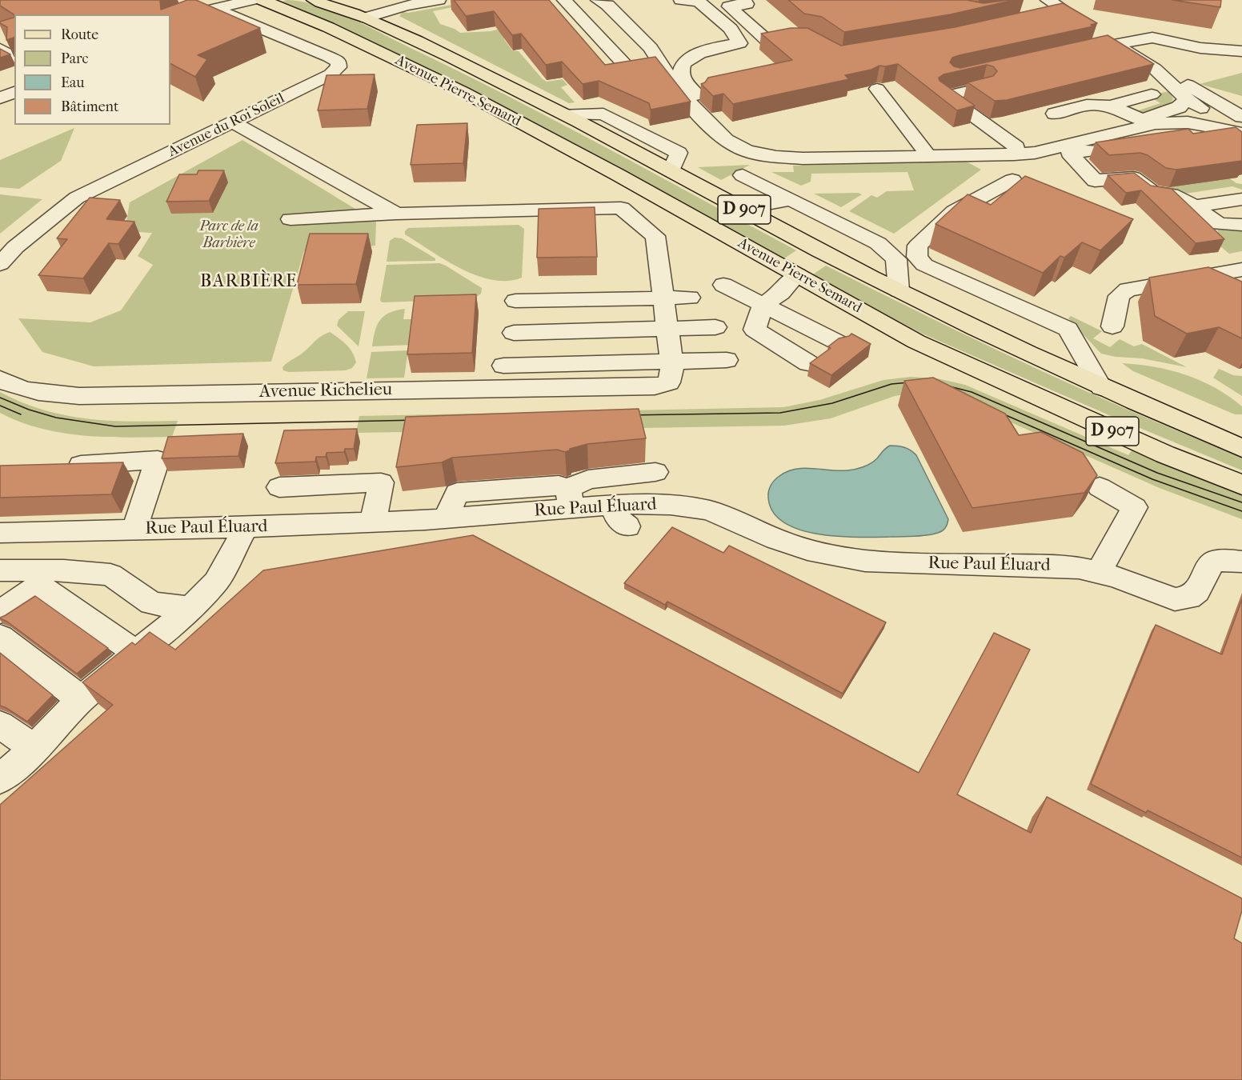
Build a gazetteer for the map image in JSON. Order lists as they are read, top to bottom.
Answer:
{
  "streets": {
    "main road": ["Avenue Pierre Semard", "D 907"],
    "street": ["Avenue du Roi Soleil", "Avenue Richelieu", "Rue Paul Éluard"]
  },
  "districts": ["BARBIÈRE"],
  "parks": ["Parc de la Barbière"],
  "legend": [
    "Route",
    "Parc",
    "Eau",
    "Bâtiment"
  ]
}
